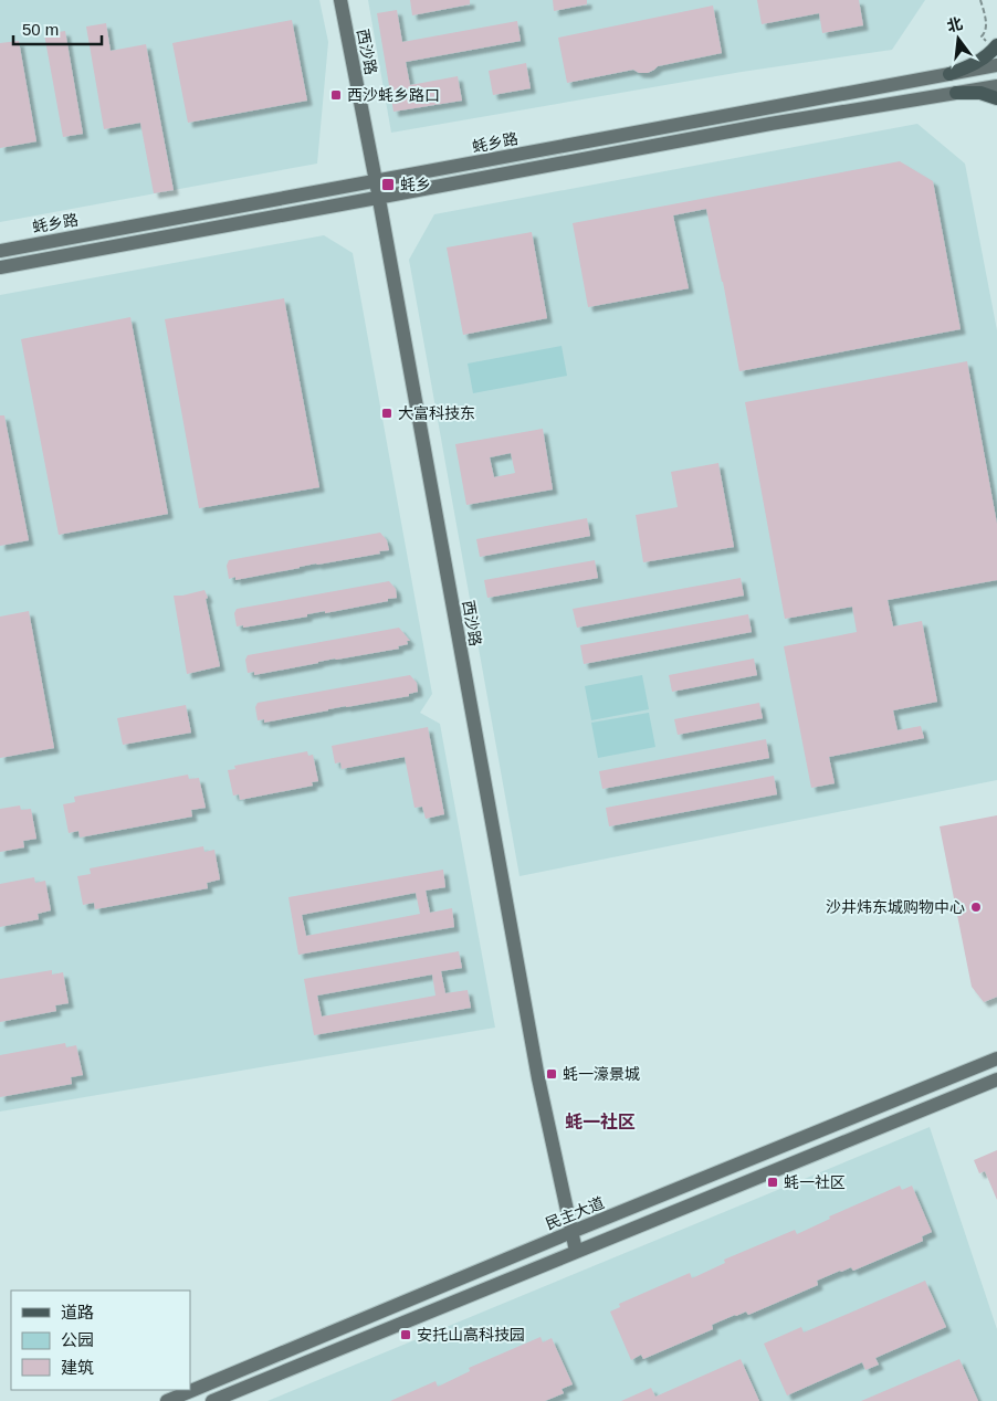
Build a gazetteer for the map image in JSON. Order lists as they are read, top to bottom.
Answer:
{
  "streets": {
    "street": ["西沙路", "蚝乡路", "民主大道"]
  },
  "crossings": [
    ["西沙路", "蚝乡路"],
    ["西沙路", "民主大道"]
  ],
  "districts": ["蚝一社区"],
  "places": {
    "transit": [
      "西沙蚝乡路口",
      "蚝乡",
      "大富科技东",
      "蚝一濠景城",
      "蚝一社区",
      "安托山高科技园"
    ],
    "other": ["沙井炜东城购物中心"]
  },
  "legend": ["道路", "公园", "建筑"],
  "scale_bar": "50 m",
  "north": "top"
}
